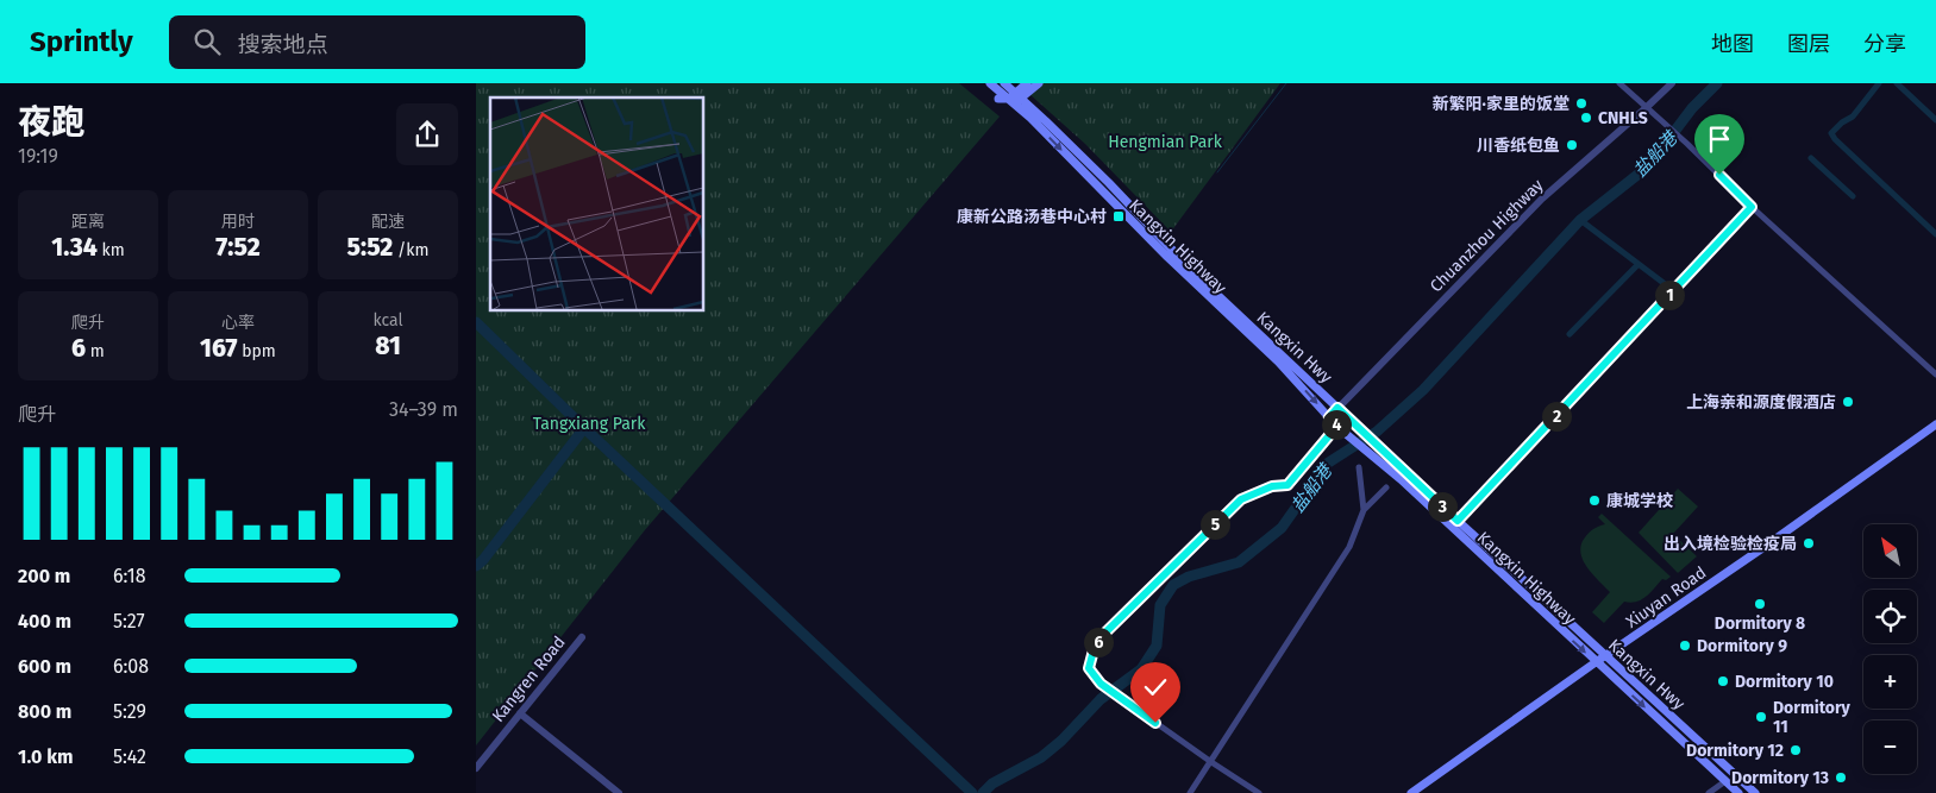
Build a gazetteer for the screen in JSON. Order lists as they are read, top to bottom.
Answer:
{
  "streets": {
    "main road": ["Kangxin Highway", "Kangxin Hwy", "Xiuyan Road"],
    "street": ["Chuanzhou Highway", "Kangren Road"]
  },
  "crossings": [
    ["Chuanzhou Highway", "Kangxin Highway"],
    ["Chuanzhou Highway", "Kangxin Hwy"],
    ["Kangxin Highway", "Kangxin Hwy"],
    ["Kangxin Highway", "Xiuyan Road"],
    ["Kangxin Hwy", "Xiuyan Road"]
  ],
  "one_way": ["Kangxin Highway"],
  "water": ["盐船港"],
  "parks": ["Hengmian Park", "Tangxiang Park"],
  "places": {
    "other": [
      "新繁阳·家里的饭堂",
      "CNHLS",
      "川香纸包鱼",
      "上海亲和源度假酒店",
      "康城学校",
      "出入境检验检疫局",
      "Dormitory 8",
      "Dormitory 9",
      "Dormitory 10",
      "Dormitory 11",
      "Dormitory 12",
      "Dormitory 13"
    ],
    "transit": ["康新公路汤巷中心村"]
  },
  "north": "top left",
  "page": {
    "header": "Sprintly",
    "search": "搜索地点",
    "nav": ["地图", "图层", "分享"],
    "heading": ["夜跑", "19:19"],
    "stats": [
      ["距离", "1.34 km"],
      ["用时", "7:52"],
      ["配速", "5:52 /km"],
      ["爬升", "6 m"],
      ["心率", "167 bpm"],
      ["kcal", "81"]
    ],
    "pins": [
      "1",
      "2",
      "4",
      "3",
      "5",
      "6"
    ],
    "chart": ["爬升", "34–39 m"],
    "map_buttons": ["+", "−"],
    "list": [
      {
        "name": "200 m",
        "note": "6:18"
      },
      {
        "name": "400 m",
        "note": "5:27"
      },
      {
        "name": "600 m",
        "note": "6:08"
      },
      {
        "name": "800 m",
        "note": "5:29"
      },
      {
        "name": "1.0 km",
        "note": "5:42"
      }
    ]
  }
}
